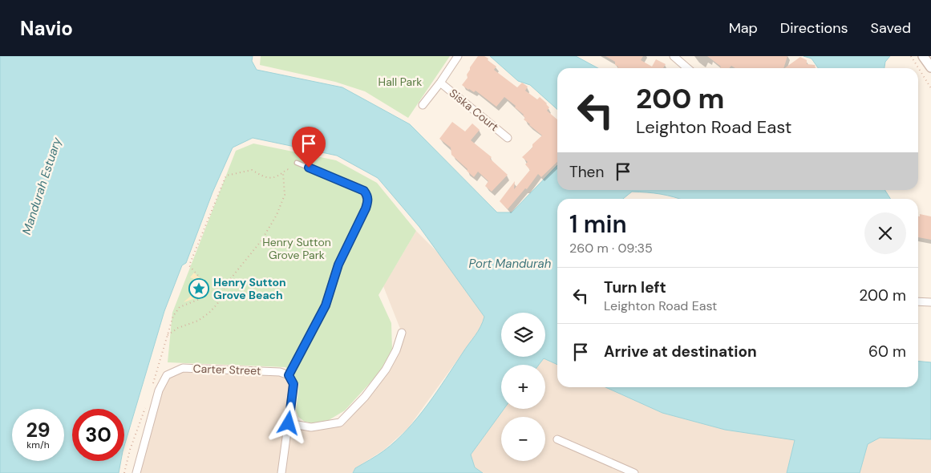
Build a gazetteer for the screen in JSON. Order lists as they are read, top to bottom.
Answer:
{
  "streets": {
    "street": ["Siska Court", "Carter Street"]
  },
  "water": ["Mandurah Estuary", "Port Mandurah"],
  "parks": ["Hall Park", "Henry Sutton Grove Park"],
  "places": {
    "place": ["Henry Sutton Grove Beach"]
  },
  "page": {
    "header": "Navio",
    "nav": ["Map", "Directions", "Saved"],
    "turn": ["200 m", "Leighton Road East"],
    "then": "Then",
    "heading": ["1 min", "260 m · 09:35"],
    "list": [
      {
        "name": "Turn left",
        "note": "Leighton Road East",
        "value": "200 m"
      },
      {
        "name": "Arrive at destination",
        "value": "60 m"
      }
    ],
    "map_buttons": ["+", "−"],
    "speed": "29 km/h",
    "limit": "30"
  }
}
